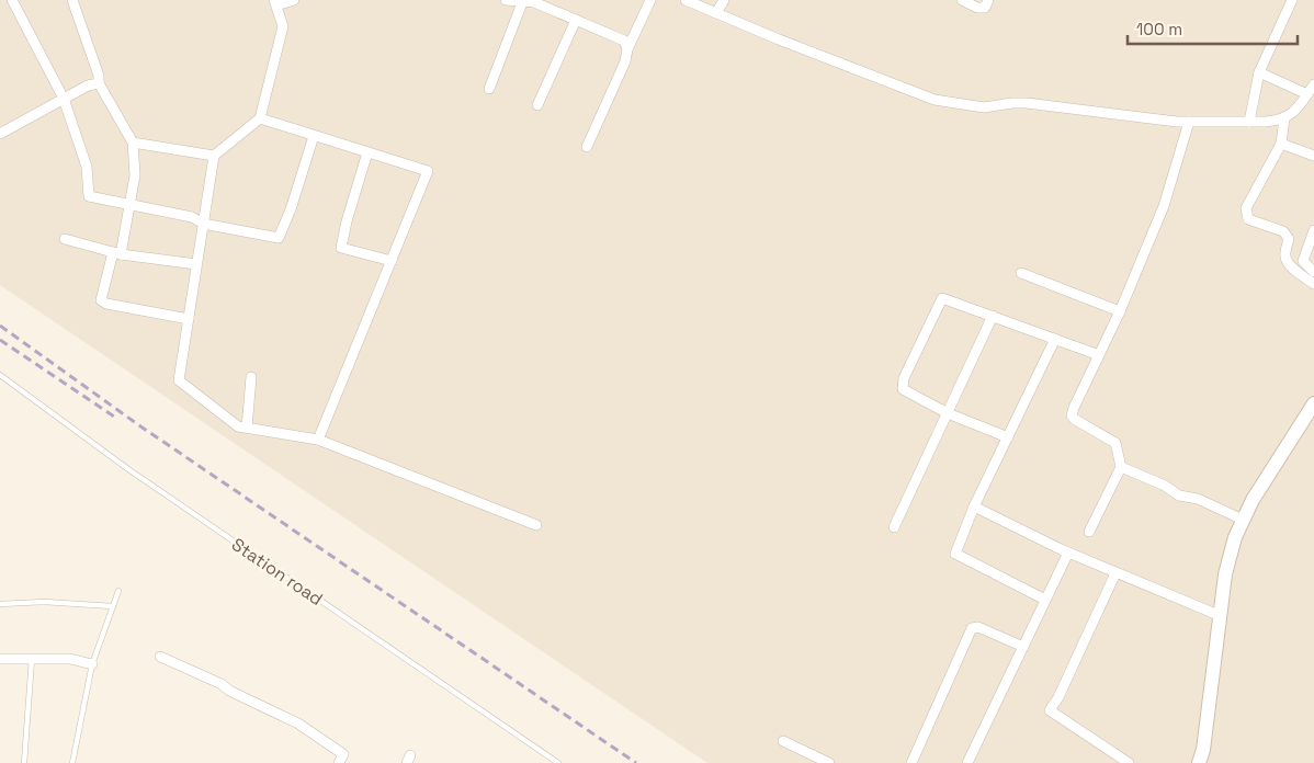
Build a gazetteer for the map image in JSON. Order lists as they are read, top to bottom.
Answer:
{
  "streets": {
    "lane": ["Station road"]
  },
  "scale_bar": "100 m"
}
